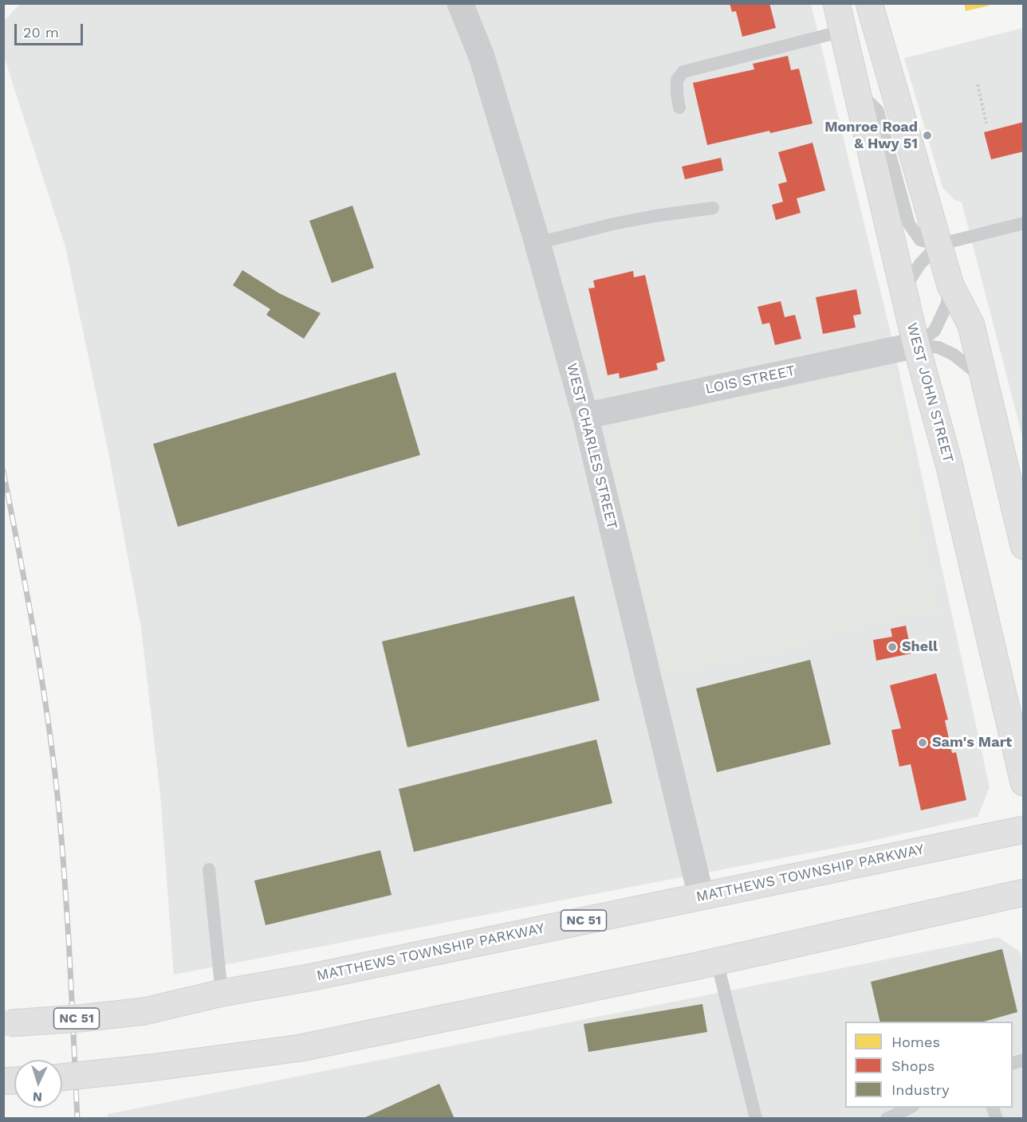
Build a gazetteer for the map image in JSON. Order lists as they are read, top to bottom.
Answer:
{
  "streets": {
    "main road": ["WEST JOHN STREET", "MATTHEWS TOWNSHIP PARKWAY", "NC 51"],
    "street": ["LOIS STREET", "WEST CHARLES STREET"]
  },
  "crossings": [
    ["LOIS STREET", "WEST JOHN STREET"],
    ["LOIS STREET", "WEST CHARLES STREET"],
    ["WEST CHARLES STREET", "MATTHEWS TOWNSHIP PARKWAY"]
  ],
  "places": ["Monroe Road & Hwy 51", "Shell", "Sam's Mart"],
  "legend": ["Homes", "Shops", "Industry"],
  "scale_bar": "20 m",
  "north": "bottom"
}
